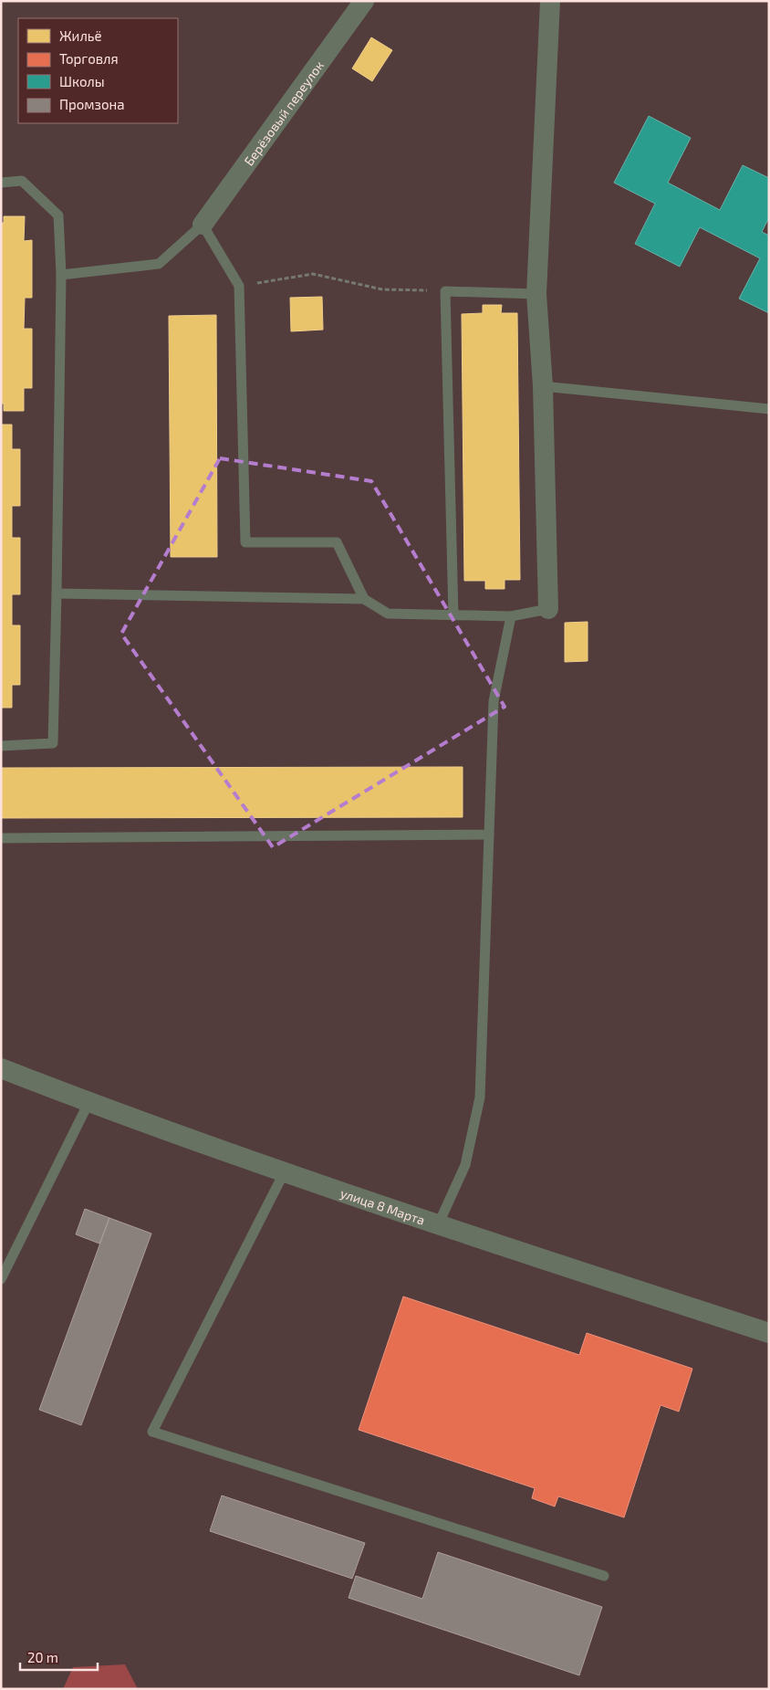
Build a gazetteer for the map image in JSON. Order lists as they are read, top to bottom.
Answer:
{
  "streets": {
    "street": ["Берёзовый переулок", "улица 8 Марта"]
  },
  "legend": [
    "Жильё",
    "Торговля",
    "Школы",
    "Промзона"
  ],
  "scale_bar": "20 m"
}
